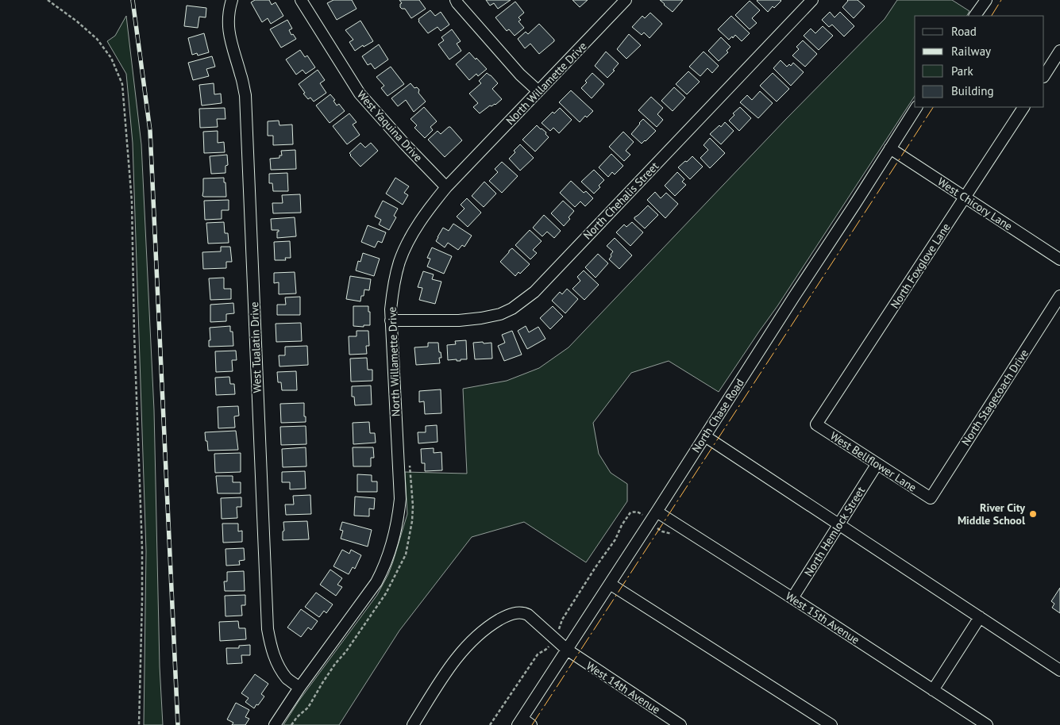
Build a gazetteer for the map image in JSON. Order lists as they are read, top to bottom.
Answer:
{
  "streets": {
    "street": [
      "North Willamette Drive",
      "West Yaquina Drive",
      "North Chehalis Street",
      "West Chicory Lane",
      "North Foxglove Lane",
      "West Tualatin Drive",
      "North Stagecoach Drive",
      "North Chase Road",
      "West Bellflower Lane",
      "North Hemlock Street",
      "West 15th Avenue",
      "West 14th Avenue"
    ]
  },
  "crossings": [
    ["North Willamette Drive", "West Yaquina Drive"],
    ["North Willamette Drive", "North Chehalis Street"],
    ["North Willamette Drive", "West Tualatin Drive"],
    ["West Chicory Lane", "North Foxglove Lane"],
    ["West Chicory Lane", "North Chase Road"],
    ["North Foxglove Lane", "West Bellflower Lane"],
    ["North Stagecoach Drive", "West Bellflower Lane"],
    ["North Chase Road", "West 15th Avenue"],
    ["North Chase Road", "West 14th Avenue"],
    ["West Bellflower Lane", "North Hemlock Street"],
    ["North Hemlock Street", "West 15th Avenue"]
  ],
  "places": ["River City Middle School"],
  "legend": [
    "Road",
    "Railway",
    "Park",
    "Building"
  ]
}
